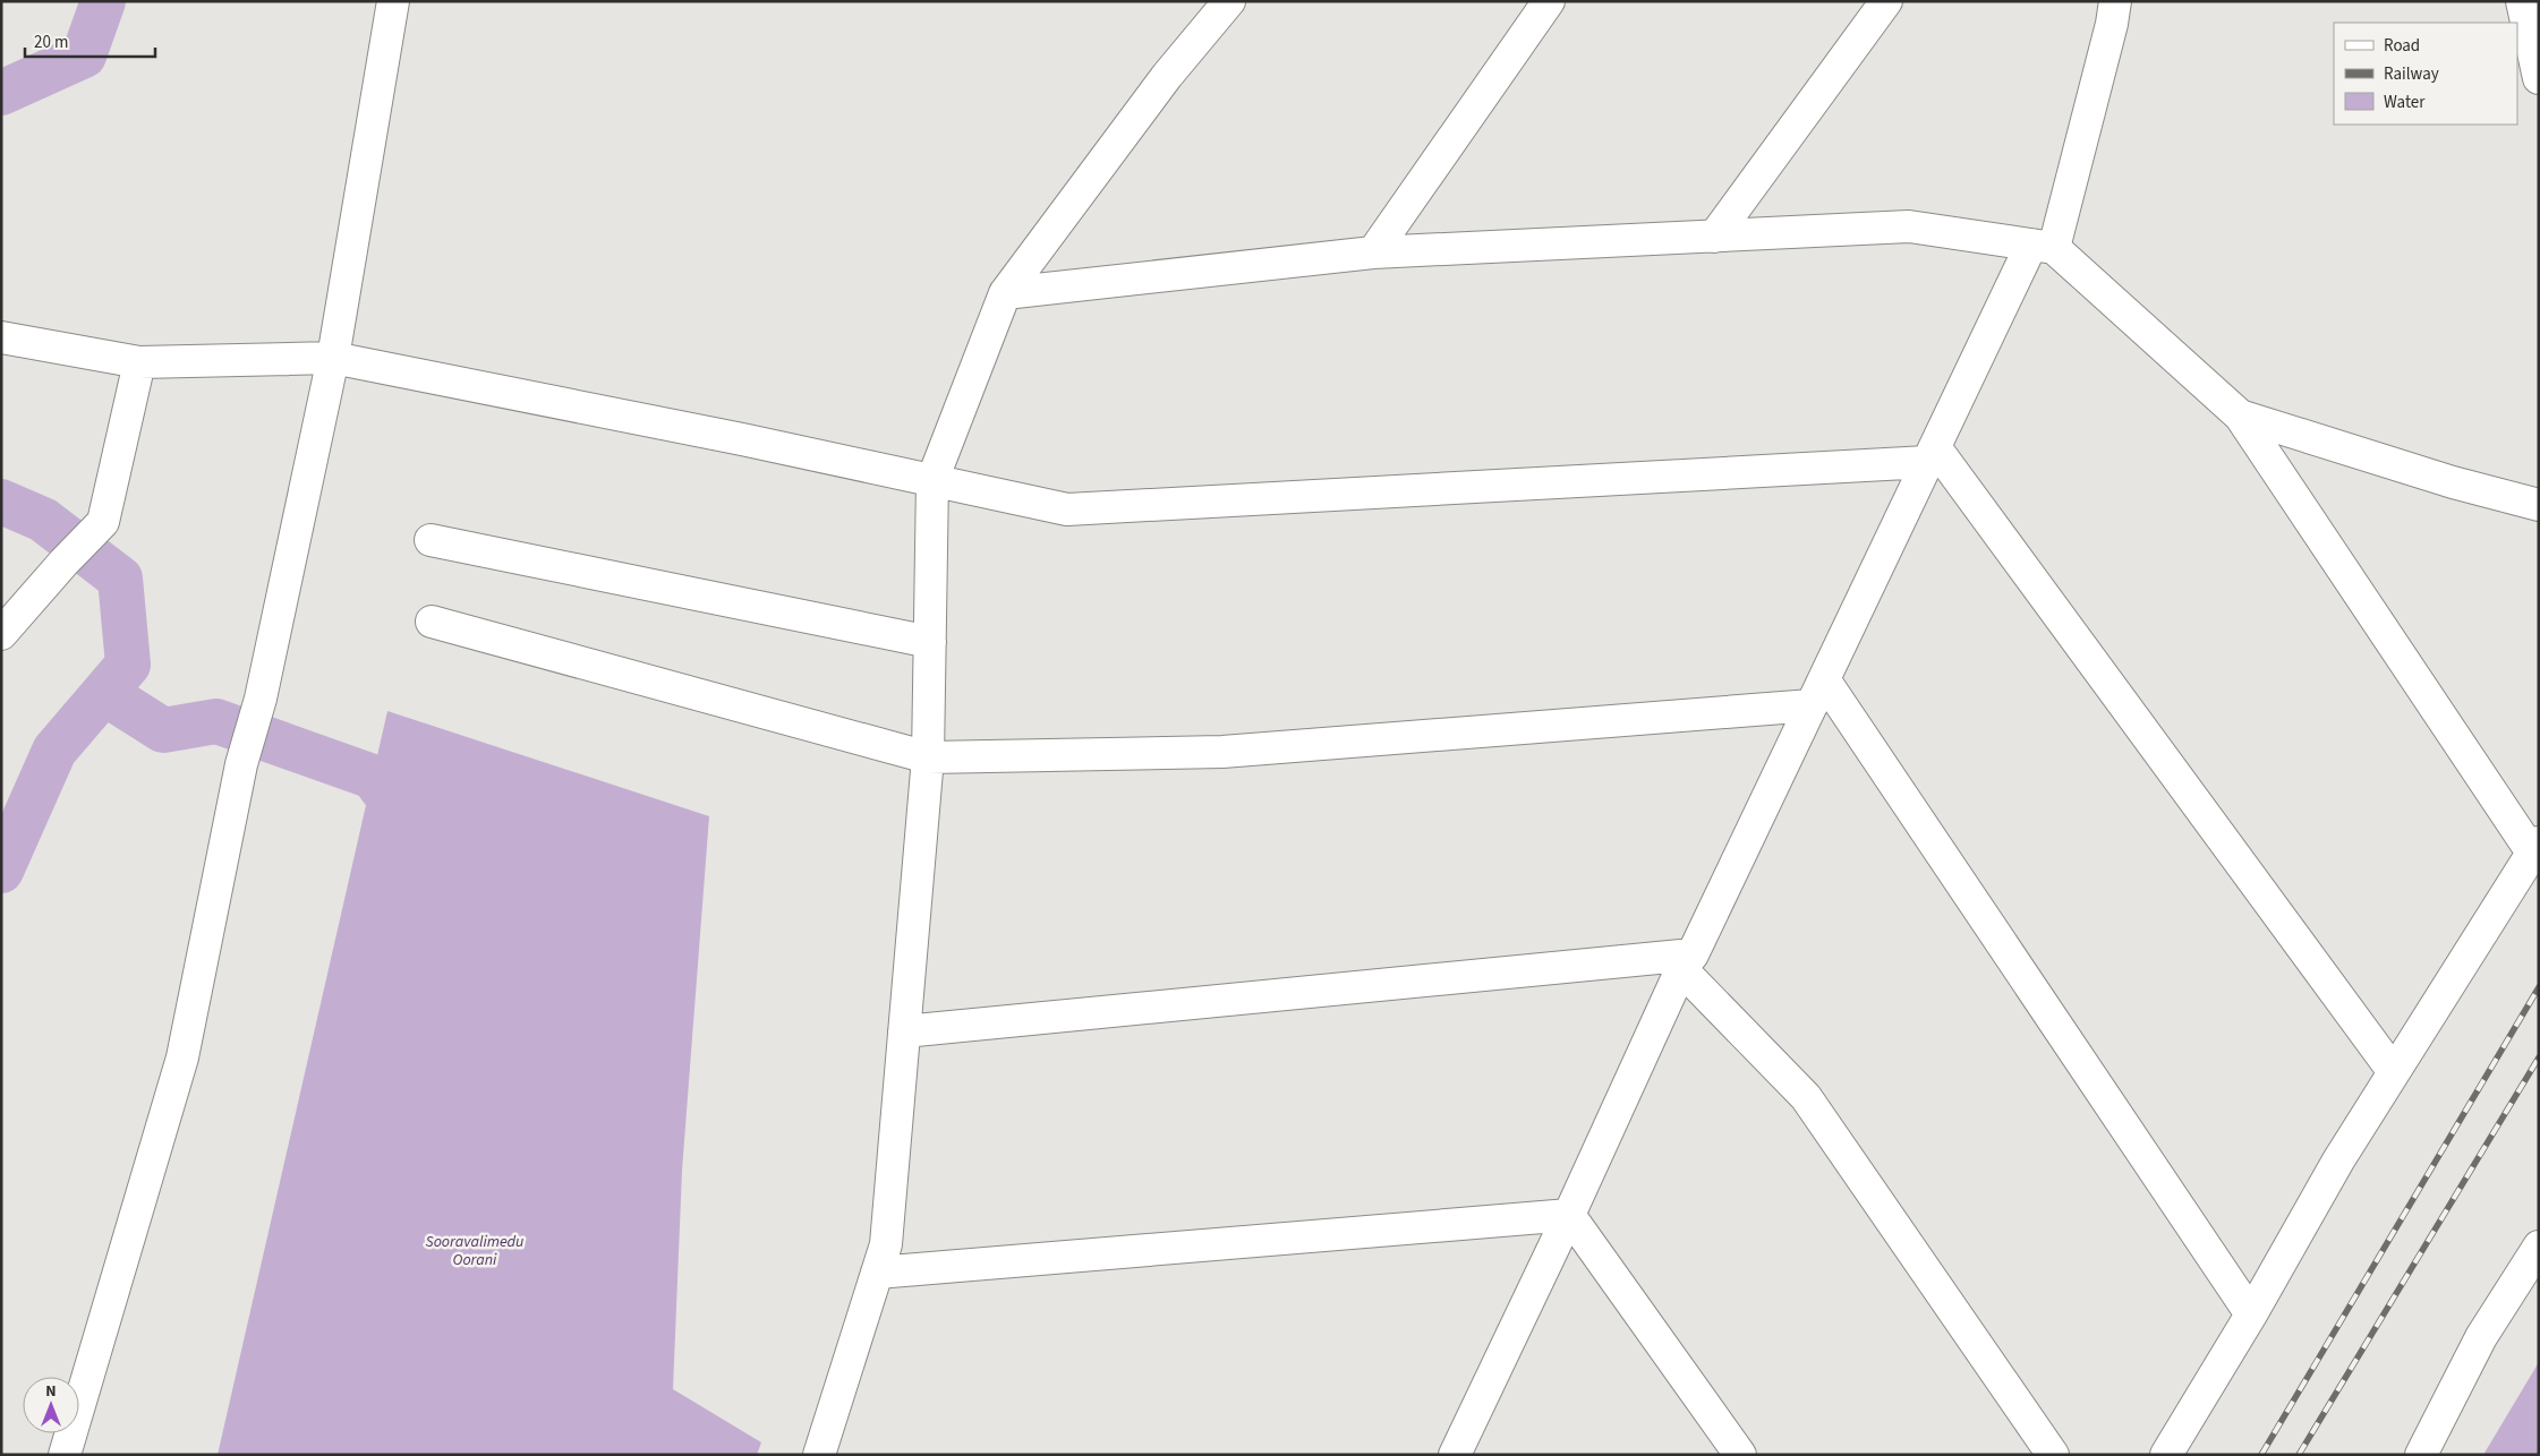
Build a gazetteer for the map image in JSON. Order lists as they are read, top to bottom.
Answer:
{
  "water": ["Sooravalimedu Oorani"],
  "legend": ["Road", "Railway", "Water"],
  "scale_bar": "20 m",
  "north": "top"
}
